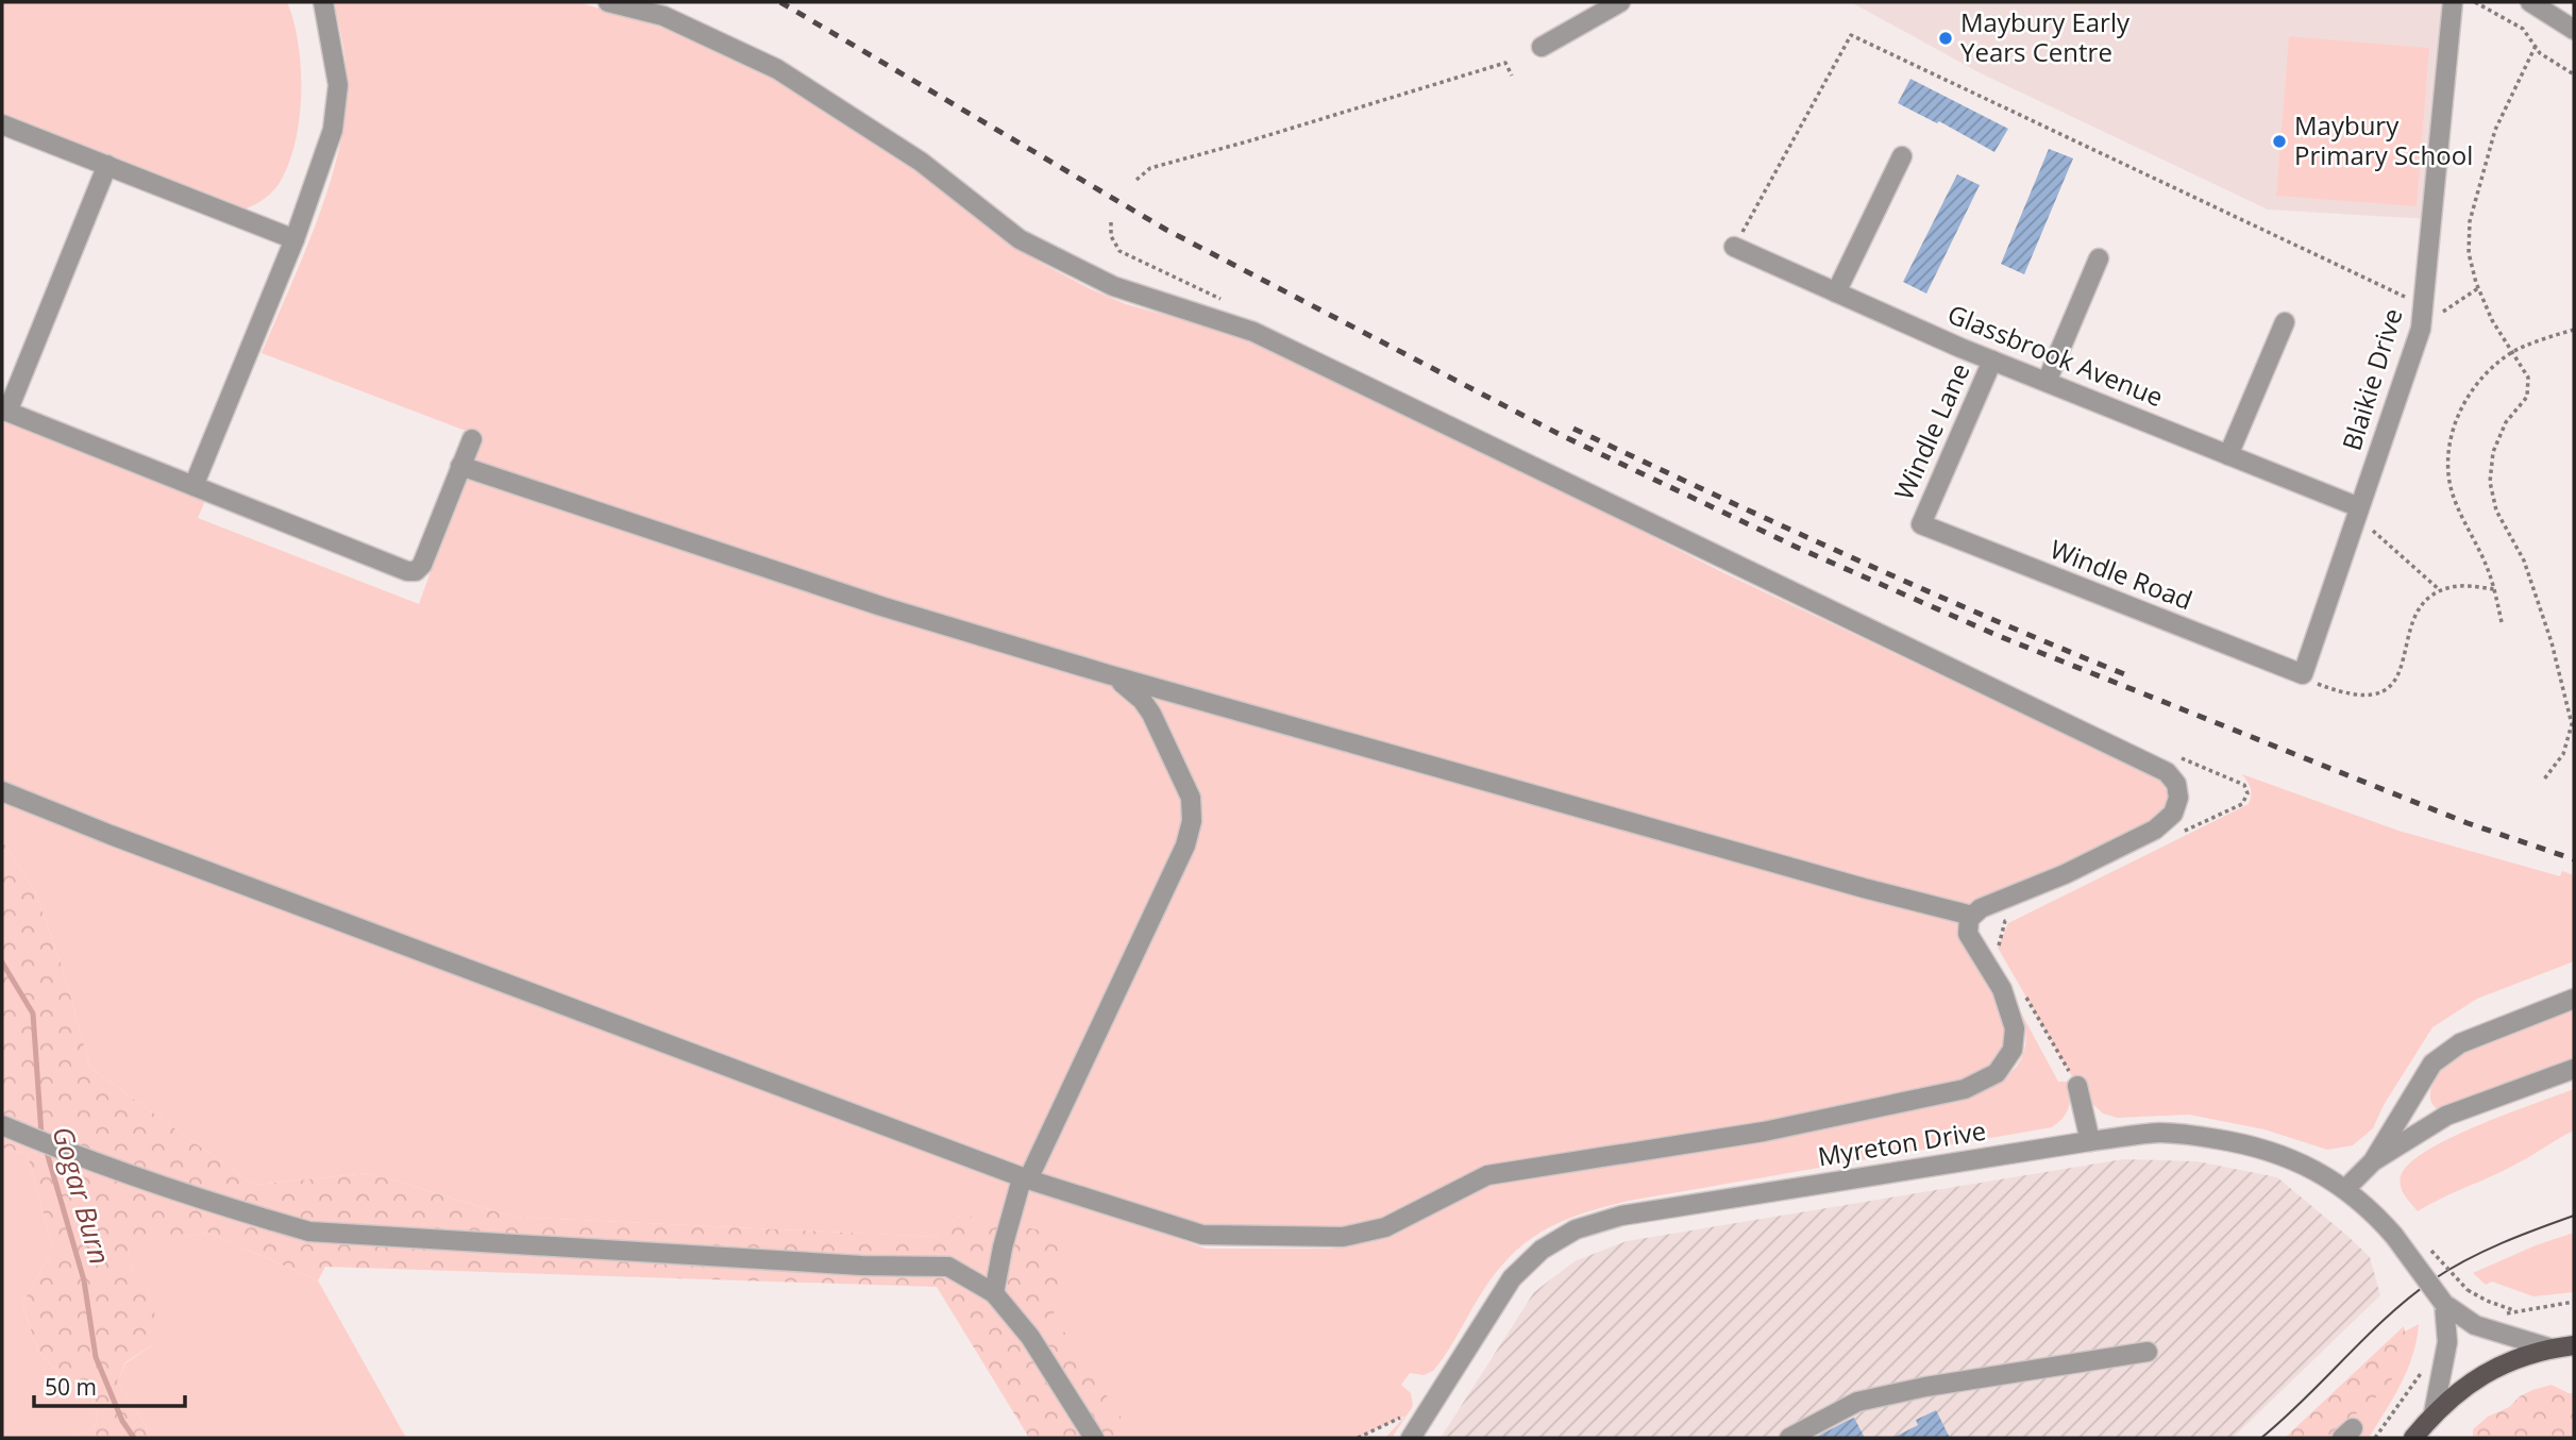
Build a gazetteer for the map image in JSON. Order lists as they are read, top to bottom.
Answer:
{
  "streets": {
    "street": [
      "Glassbrook Avenue",
      "Blaikie Drive",
      "Windle Lane",
      "Windle Road",
      "Myreton Drive"
    ]
  },
  "crossings": [
    ["Glassbrook Avenue", "Blaikie Drive"],
    ["Glassbrook Avenue", "Windle Lane"],
    ["Blaikie Drive", "Windle Road"],
    ["Windle Lane", "Windle Road"]
  ],
  "water": ["Gogar Burn"],
  "places": ["Maybury Early Years Centre", "Maybury Primary School"],
  "scale_bar": "50 m"
}
